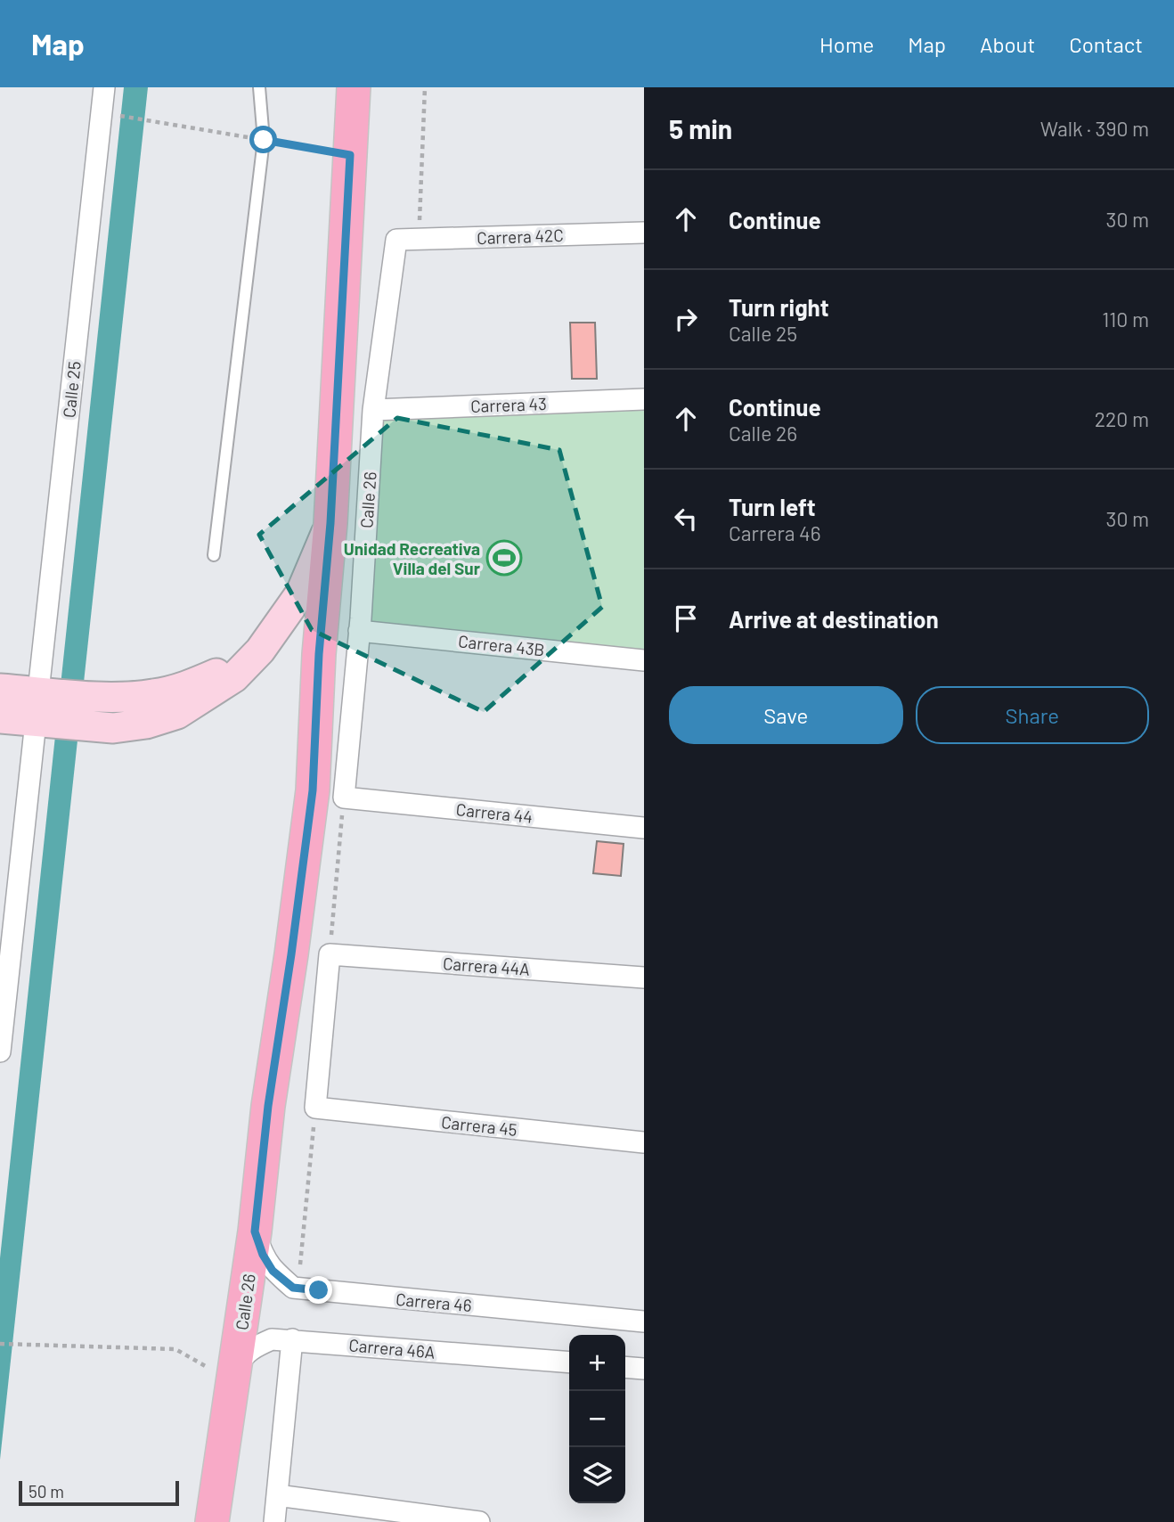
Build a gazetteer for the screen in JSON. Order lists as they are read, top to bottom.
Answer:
{
  "streets": {
    "main road": ["Calle 26"],
    "street": [
      "Carrera 42C",
      "Calle 25",
      "Carrera 43",
      "Carrera 43B",
      "Carrera 44",
      "Carrera 44A",
      "Carrera 45",
      "Carrera 46",
      "Carrera 46A"
    ]
  },
  "crossings": [
    ["Carrera 42C", "Calle 26"],
    ["Carrera 43", "Calle 26"],
    ["Calle 26", "Carrera 43B"],
    ["Calle 26", "Carrera 44"],
    ["Calle 26", "Carrera 46"],
    ["Calle 26", "Carrera 46A"]
  ],
  "places": {
    "sports": ["Unidad Recreativa Villa del Sur"]
  },
  "scale_bar": "50 m",
  "page": {
    "header": "Map",
    "nav": [
      "Home",
      "Map",
      "About",
      "Contact"
    ],
    "heading": ["5 min", "Walk · 390 m"],
    "list": [
      ["Continue", "30 m"],
      ["Turn right", "Calle 25", "110 m"],
      ["Continue", "Calle 26", "220 m"],
      ["Turn left", "Carrera 46", "30 m"],
      "Arrive at destination"
    ],
    "buttons": ["Save", "Share"],
    "map_buttons": ["+", "−"],
    "scale": "50 m"
  }
}
